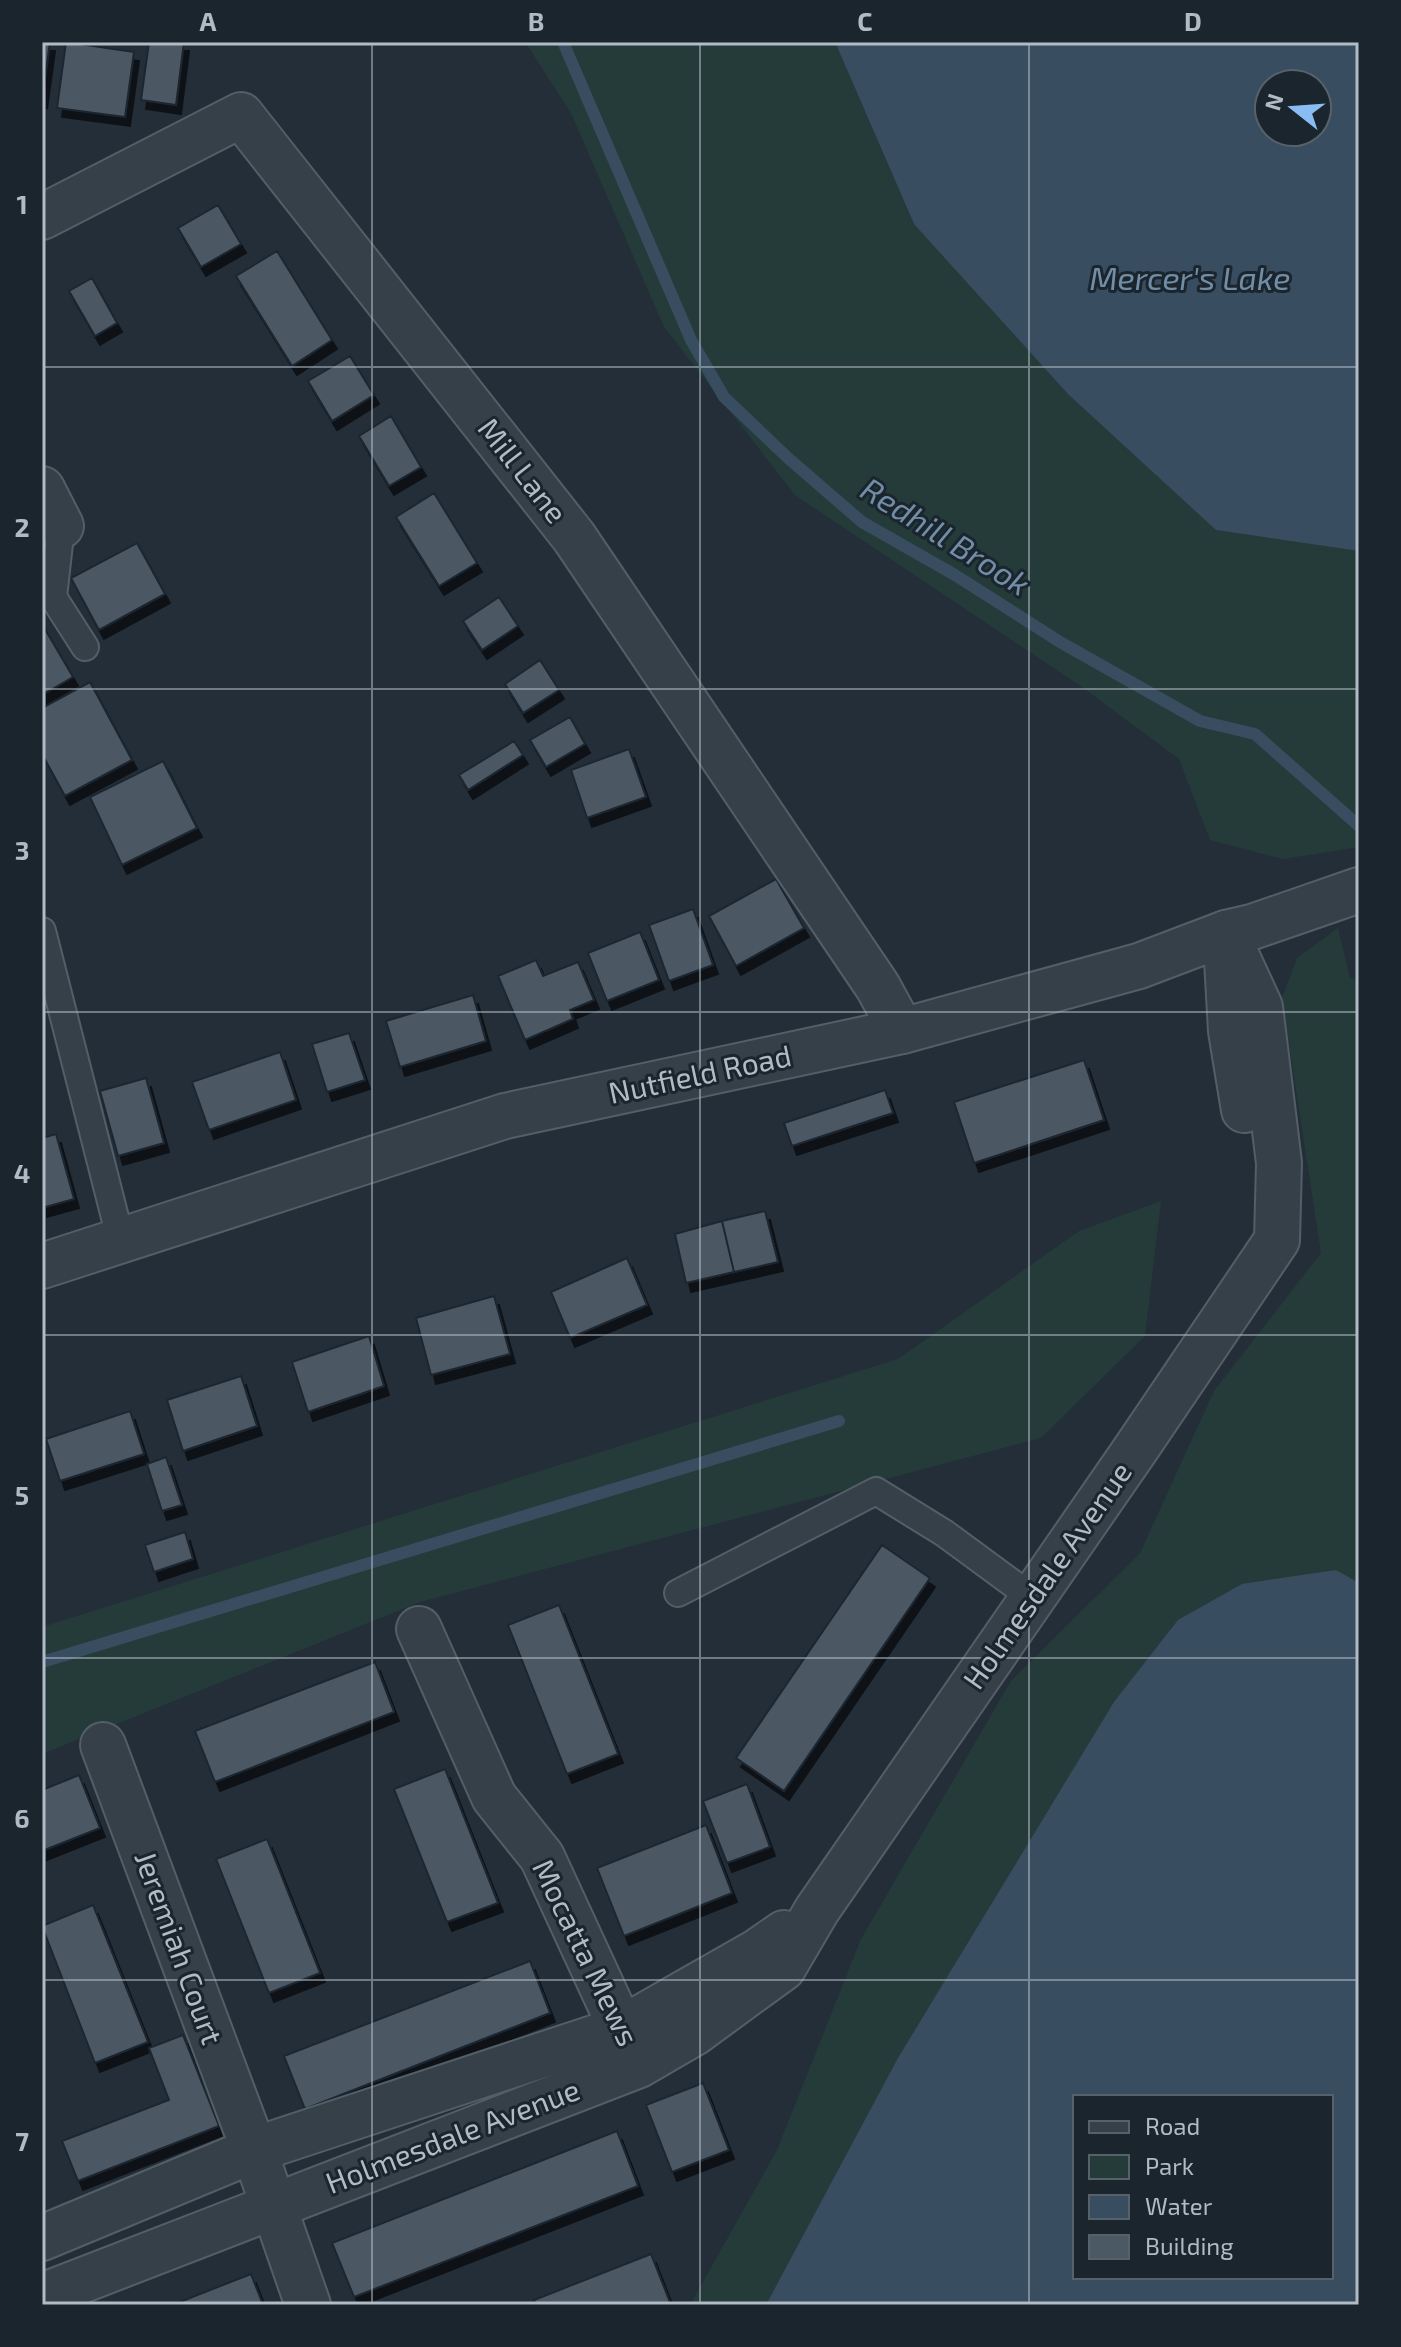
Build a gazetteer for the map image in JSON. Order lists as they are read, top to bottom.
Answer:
{
  "streets": {
    "street": [
      "Mill Lane",
      "Nutfield Road",
      "Holmesdale Avenue",
      "Jeremiah Court",
      "Mocatta Mews"
    ]
  },
  "crossings": [
    ["Mill Lane", "Nutfield Road"],
    ["Nutfield Road", "Holmesdale Avenue"],
    ["Holmesdale Avenue", "Jeremiah Court"],
    ["Holmesdale Avenue", "Mocatta Mews"]
  ],
  "water": ["Mercer's Lake", "Redhill Brook"],
  "legend": [
    "Road",
    "Park",
    "Water",
    "Building"
  ],
  "north": "left",
  "grid": {
    "columns": [
      "A",
      "B",
      "C",
      "D"
    ],
    "rows": [
      "1",
      "2",
      "3",
      "4",
      "5",
      "6",
      "7"
    ]
  }
}
